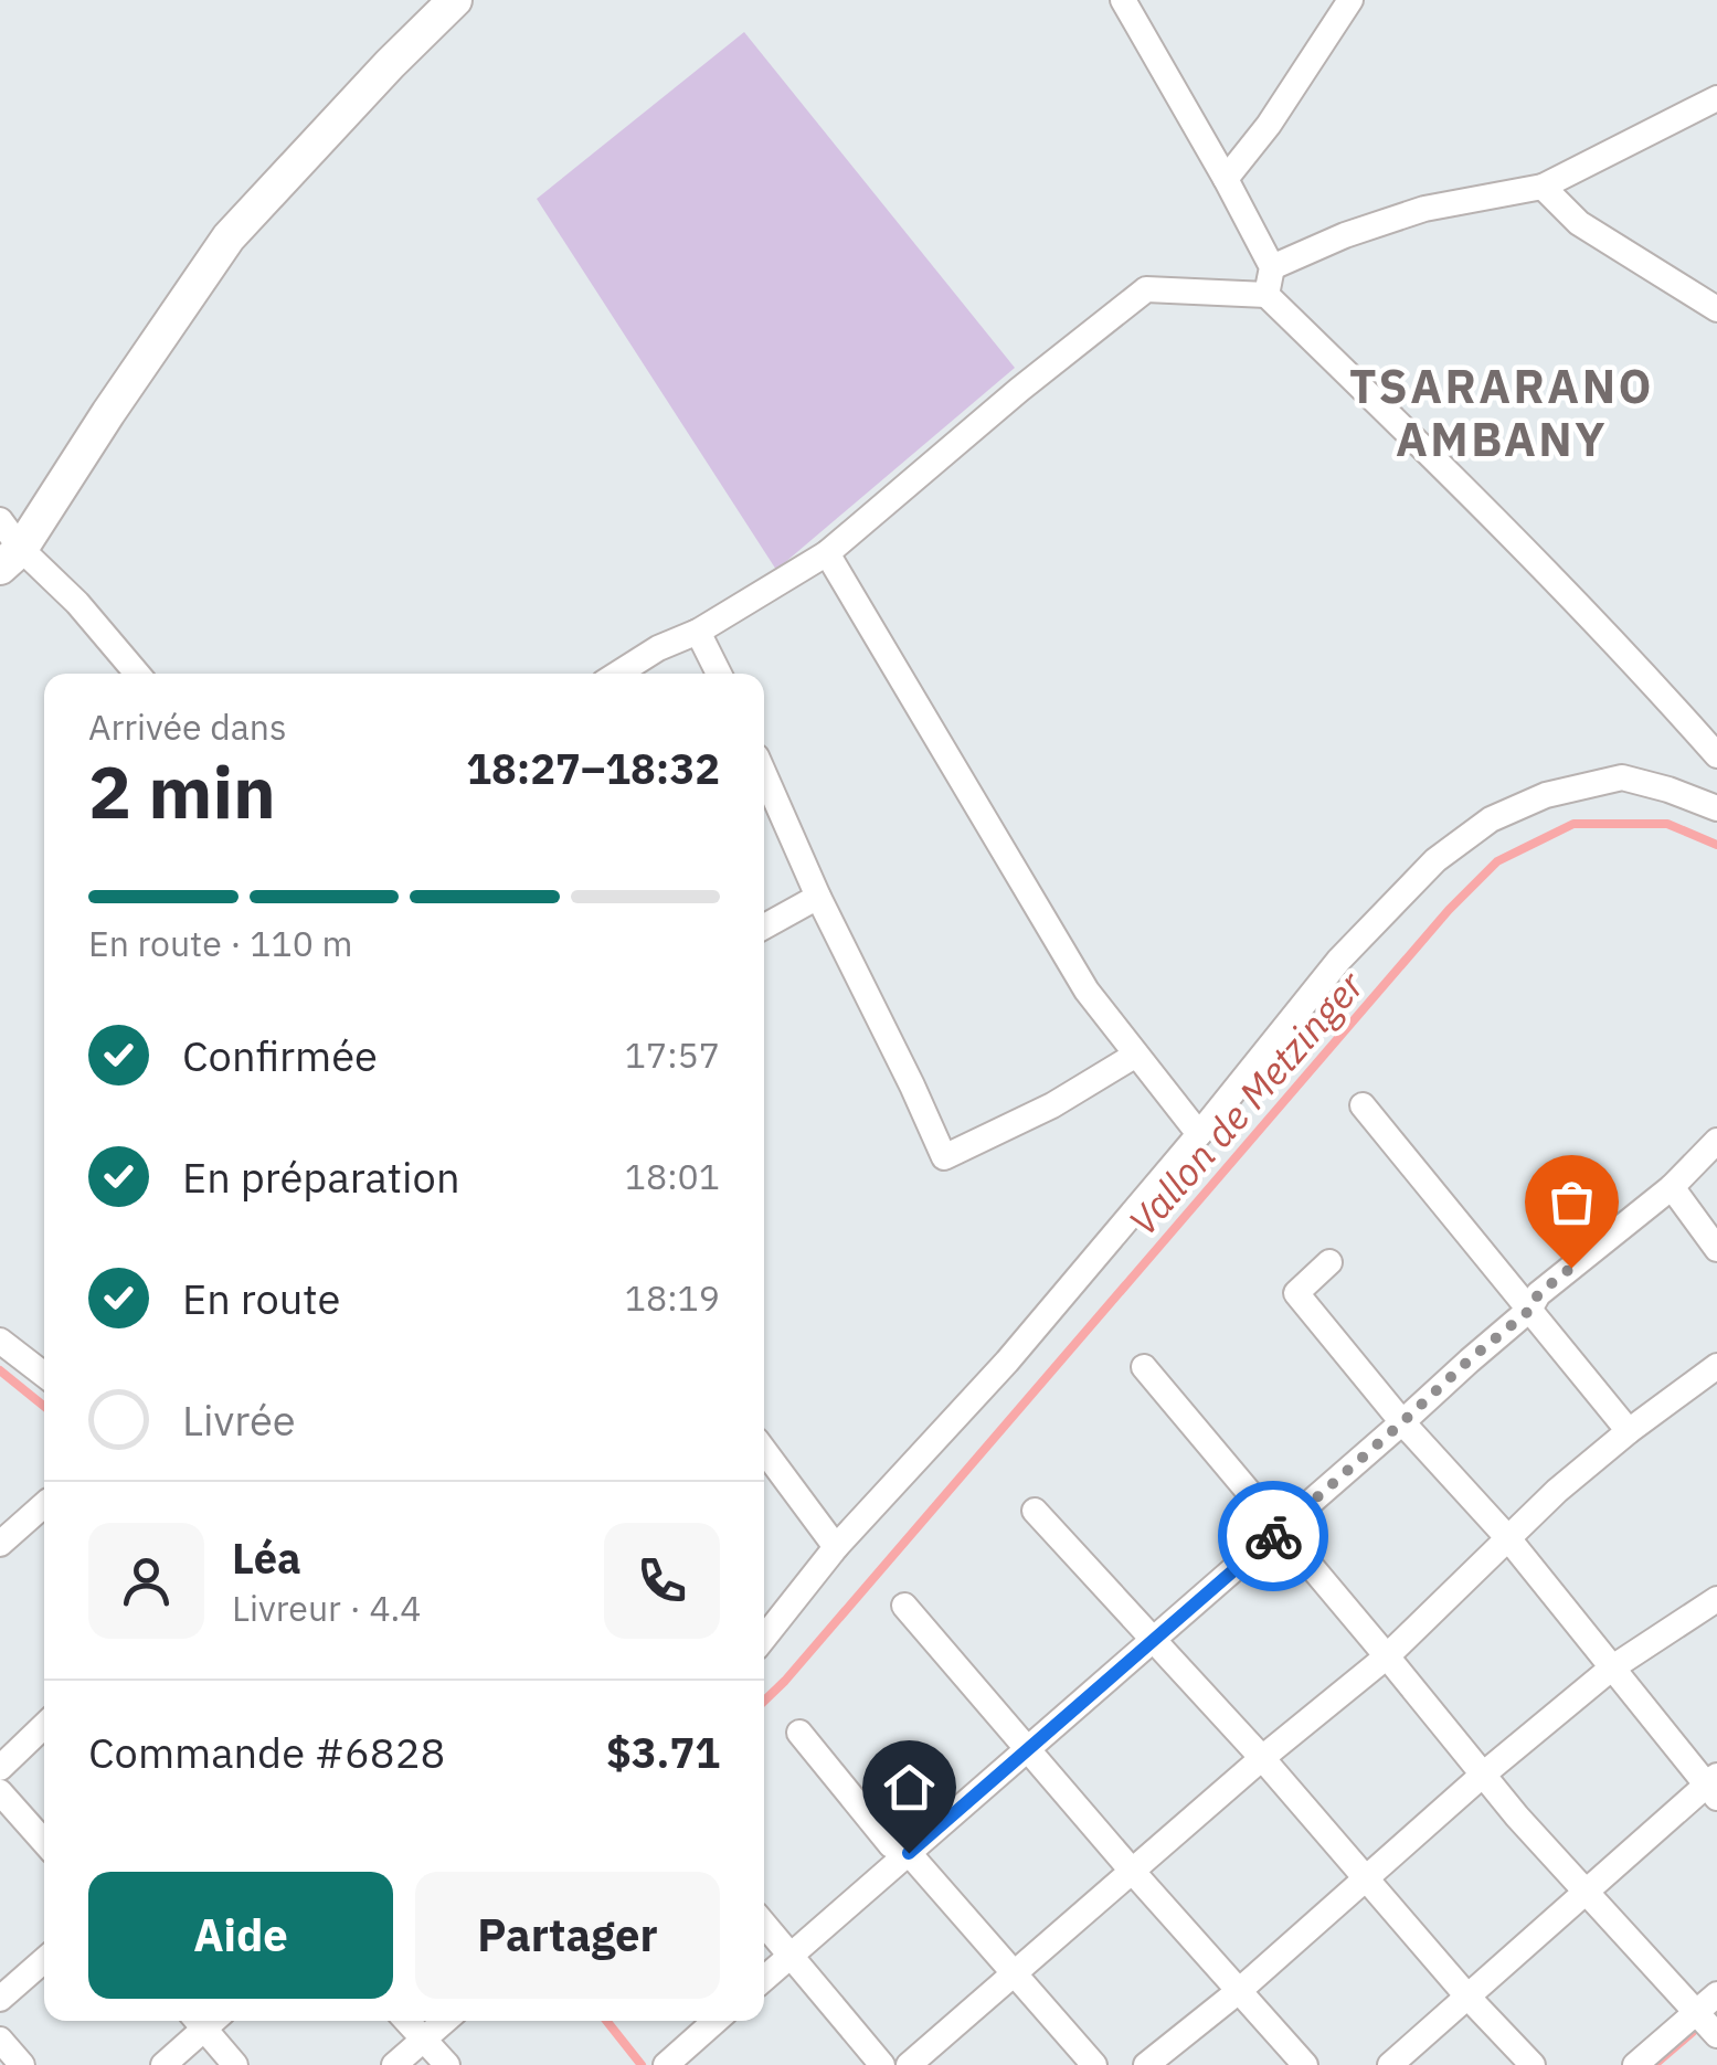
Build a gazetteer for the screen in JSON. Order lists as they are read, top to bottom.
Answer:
{
  "districts": ["TSARARANO AMBANY"],
  "water": ["Vallon de Metzinger"],
  "page": {
    "heading": ["2 min", "Arrivée dans", "18:27–18:32"],
    "panel": [
      "Léa",
      "Livreur · 4.4",
      "Commande #6828",
      "$3.71"
    ],
    "bar": "En route · 110 m",
    "list": [
      ["Confirmée", "17:57"],
      ["En préparation", "18:01"],
      ["En route", "18:19"],
      "Livrée"
    ],
    "buttons": ["Aide", "Partager"]
  }
}
